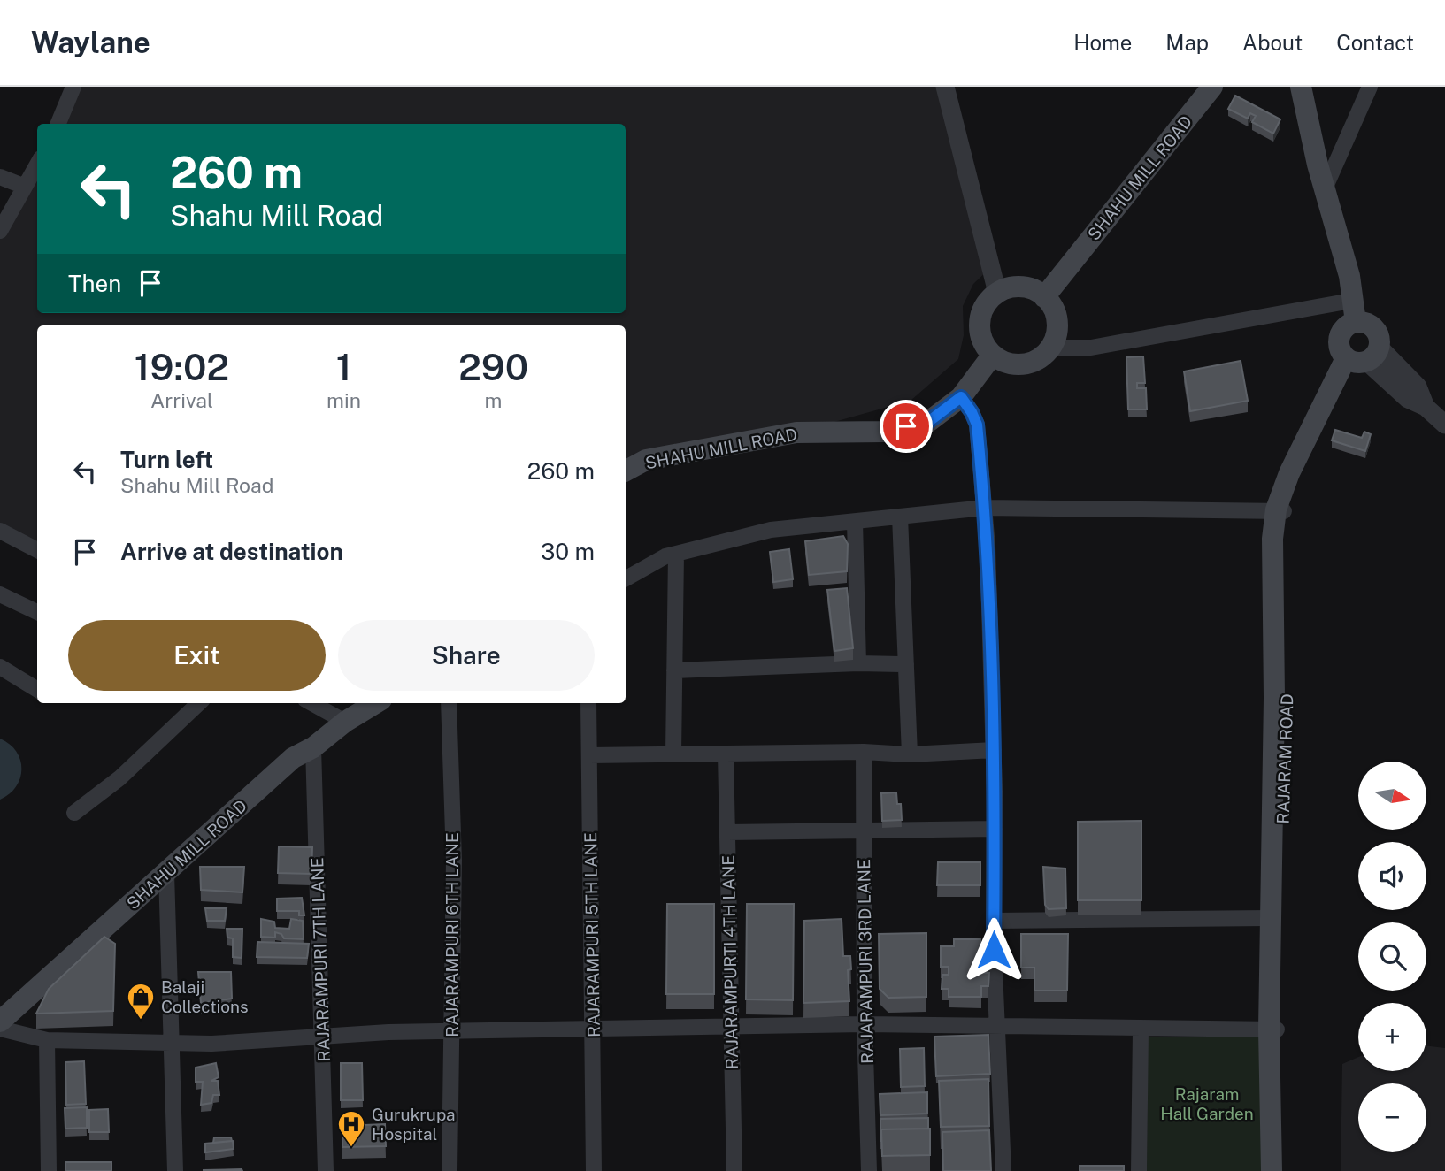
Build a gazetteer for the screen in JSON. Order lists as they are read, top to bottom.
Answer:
{
  "streets": {
    "main road": ["SHAHU MILL ROAD", "RAJARAM ROAD"],
    "street": [
      "RAJARAMPURI 6TH LANE",
      "RAJARAMPURI 5TH LANE",
      "RAJARAMPURI 7TH LANE",
      "RAJARAMPURI 3RD LANE",
      "RAJARAMPURTI 4TH LANE"
    ]
  },
  "crossings": [
    ["SHAHU MILL ROAD", "RAJARAMPURI 7TH LANE"]
  ],
  "parks": ["Rajaram Hall Garden"],
  "places": {
    "shop": ["Balaji Collections"],
    "hospital": ["Gurukrupa Hospital"]
  },
  "north": "right",
  "page": {
    "header": "Waylane",
    "nav": [
      "Home",
      "Map",
      "About",
      "Contact"
    ],
    "turn": ["260 m", "Shahu Mill Road"],
    "then": "Then",
    "eta": [
      "19:02",
      "Arrival",
      "1",
      "min",
      "290",
      "m"
    ],
    "list": [
      {
        "name": "Turn left",
        "note": "Shahu Mill Road",
        "value": "260 m"
      },
      {
        "name": "Arrive at destination",
        "value": "30 m"
      }
    ],
    "buttons": ["Exit", "Share"],
    "map_buttons": ["+", "−"]
  }
}
